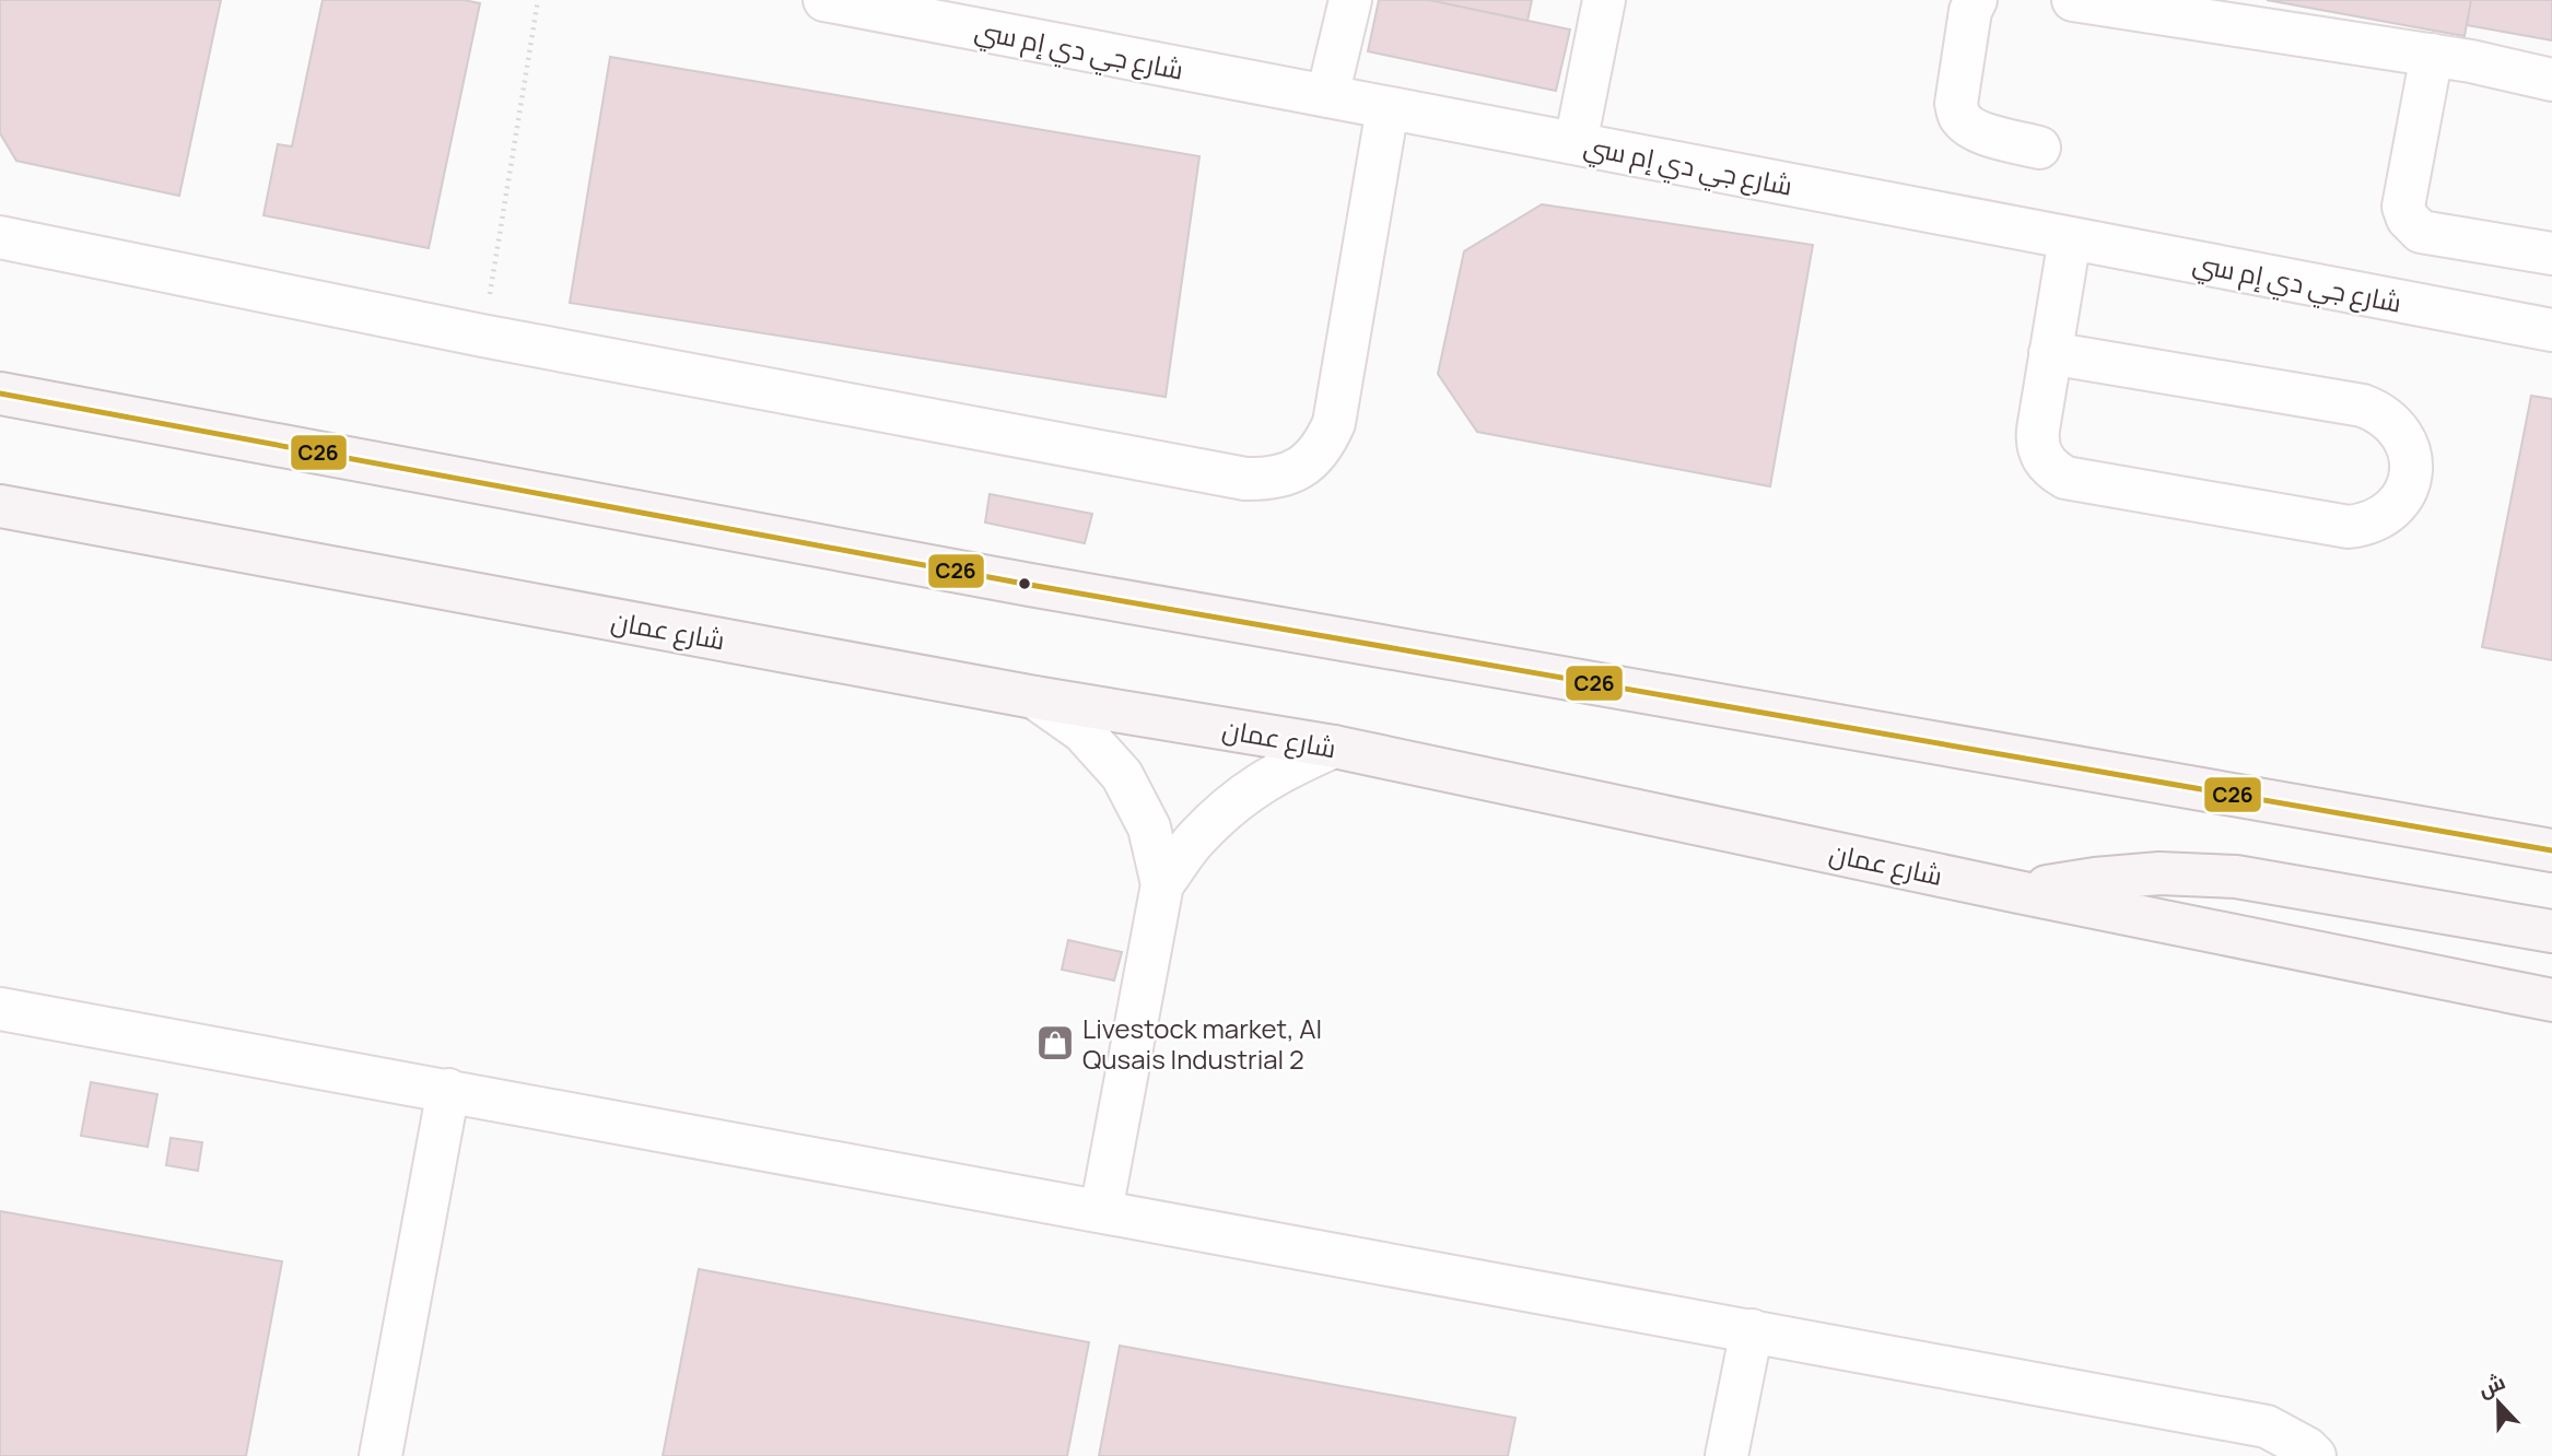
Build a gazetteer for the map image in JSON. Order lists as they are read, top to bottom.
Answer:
{
  "streets": {
    "main road": ["شارع عمان"],
    "street": ["شارع جي دي إم سي"]
  },
  "places": {
    "shop": ["Livestock market, Al Qusais Industrial 2"]
  },
  "lines": ["transit line C26"],
  "north": "top"
}
